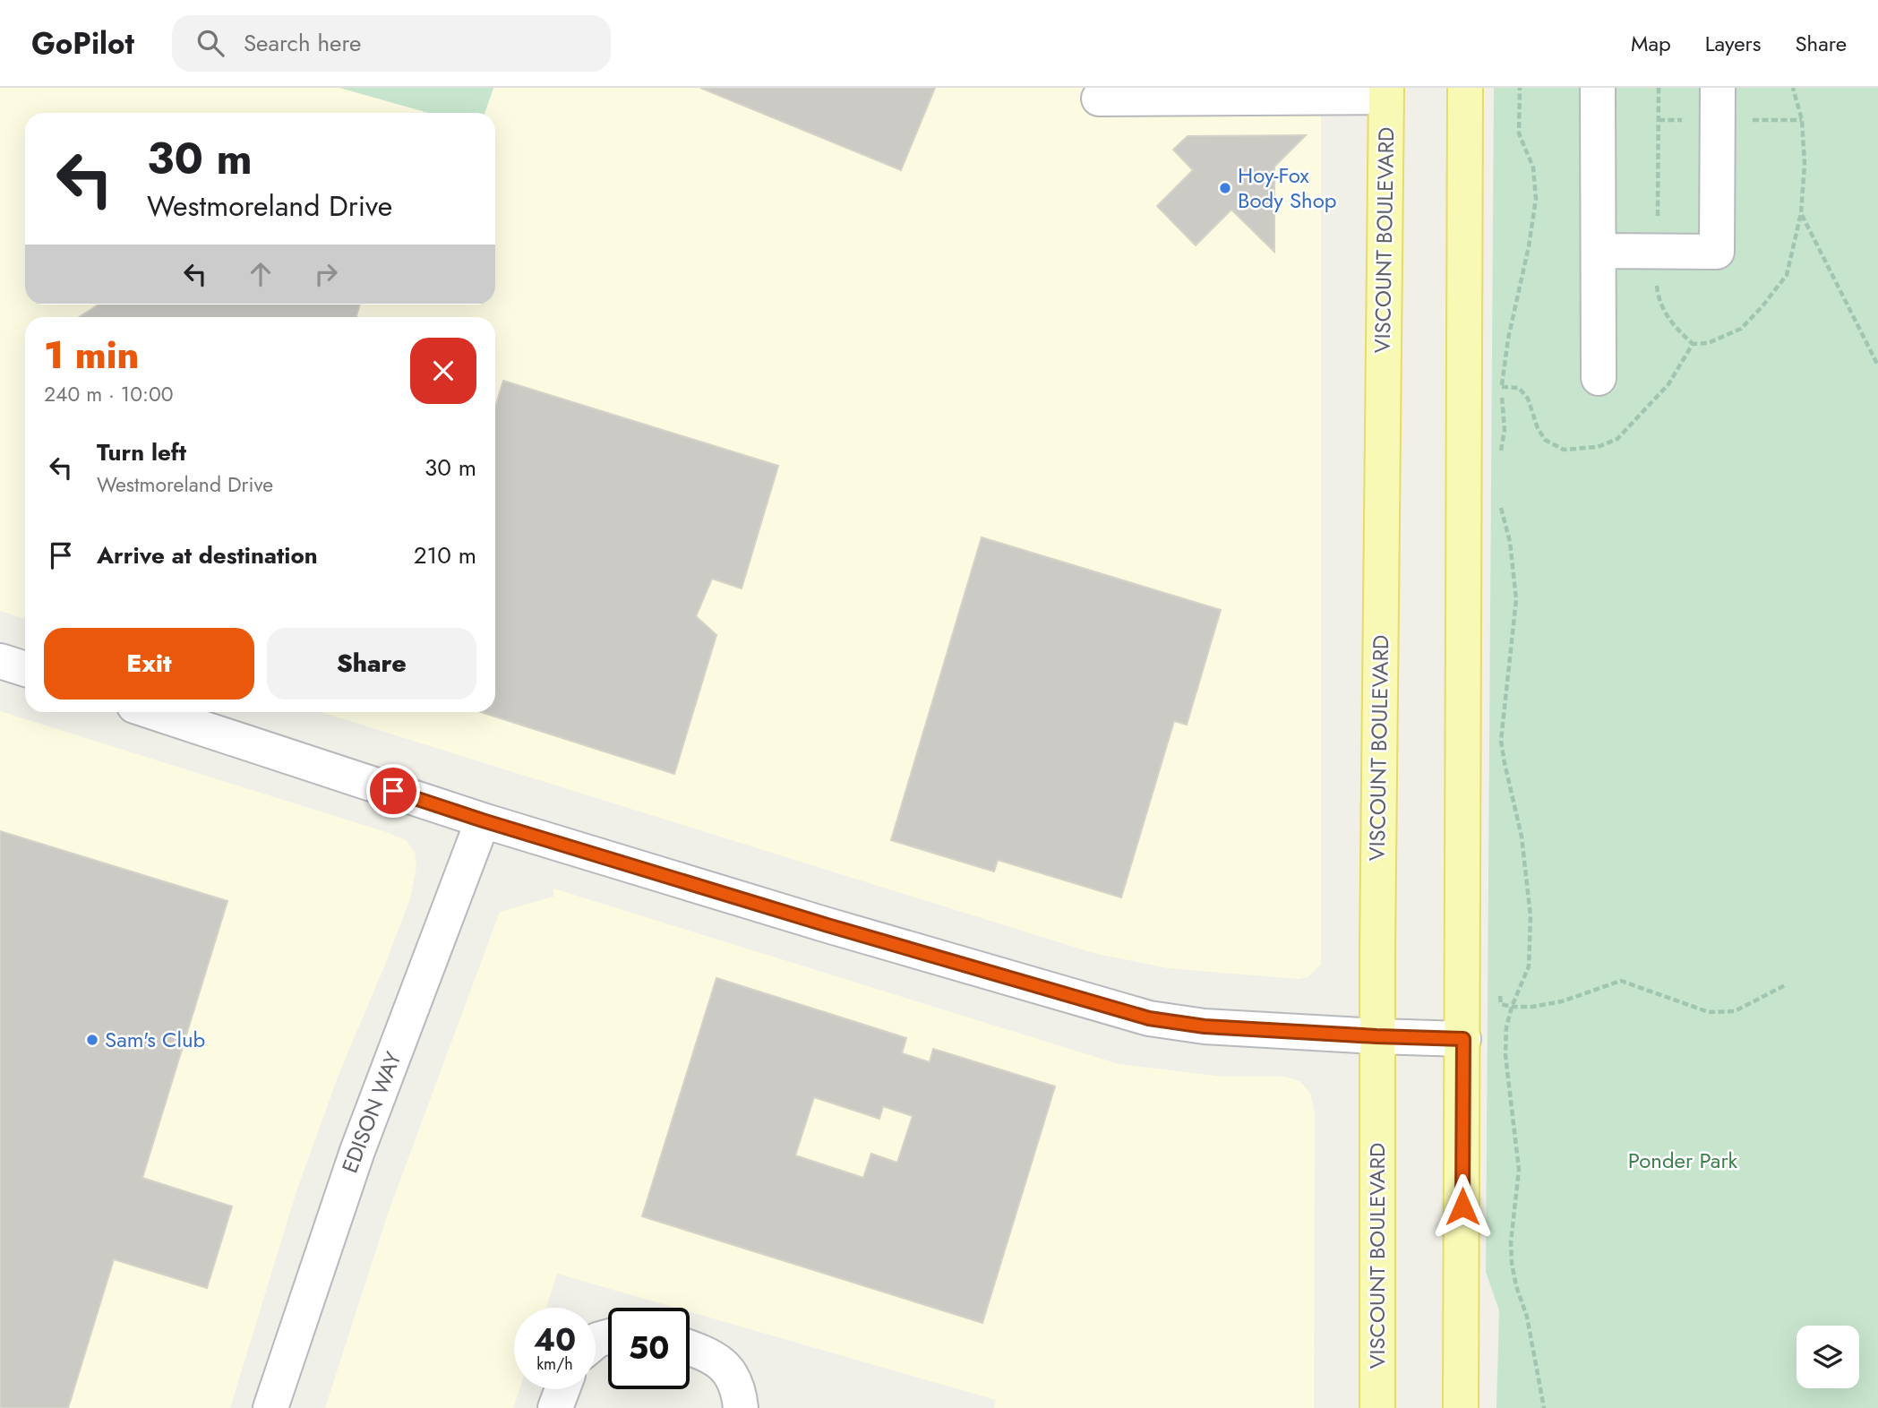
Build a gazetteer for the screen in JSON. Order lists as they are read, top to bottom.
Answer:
{
  "streets": {
    "main road": ["VISCOUNT BOULEVARD"],
    "street": ["EDISON WAY"]
  },
  "parks": ["Ponder Park"],
  "places": ["Hoy-Fox Body Shop", "Sam's Club"],
  "page": {
    "header": "GoPilot",
    "search": "Search here",
    "nav": ["Map", "Layers", "Share"],
    "turn": ["30 m", "Westmoreland Drive"],
    "heading": ["1 min", "240 m · 10:00"],
    "list": [
      {
        "name": "Turn left",
        "note": "Westmoreland Drive",
        "value": "30 m"
      },
      {
        "name": "Arrive at destination",
        "value": "210 m"
      }
    ],
    "buttons": ["Exit", "Share"],
    "speed": "40 km/h",
    "limit": "50"
  }
}
